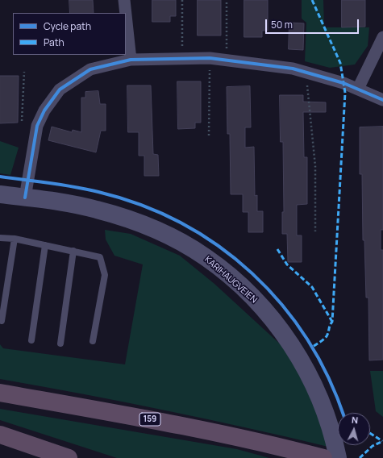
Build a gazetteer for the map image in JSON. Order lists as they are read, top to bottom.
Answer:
{
  "streets": {
    "highway": ["159"],
    "main road": ["KARIHAUGVEIEN"]
  },
  "legend": ["Cycle path", "Path"],
  "scale_bar": "50 m",
  "north": "top"
}
